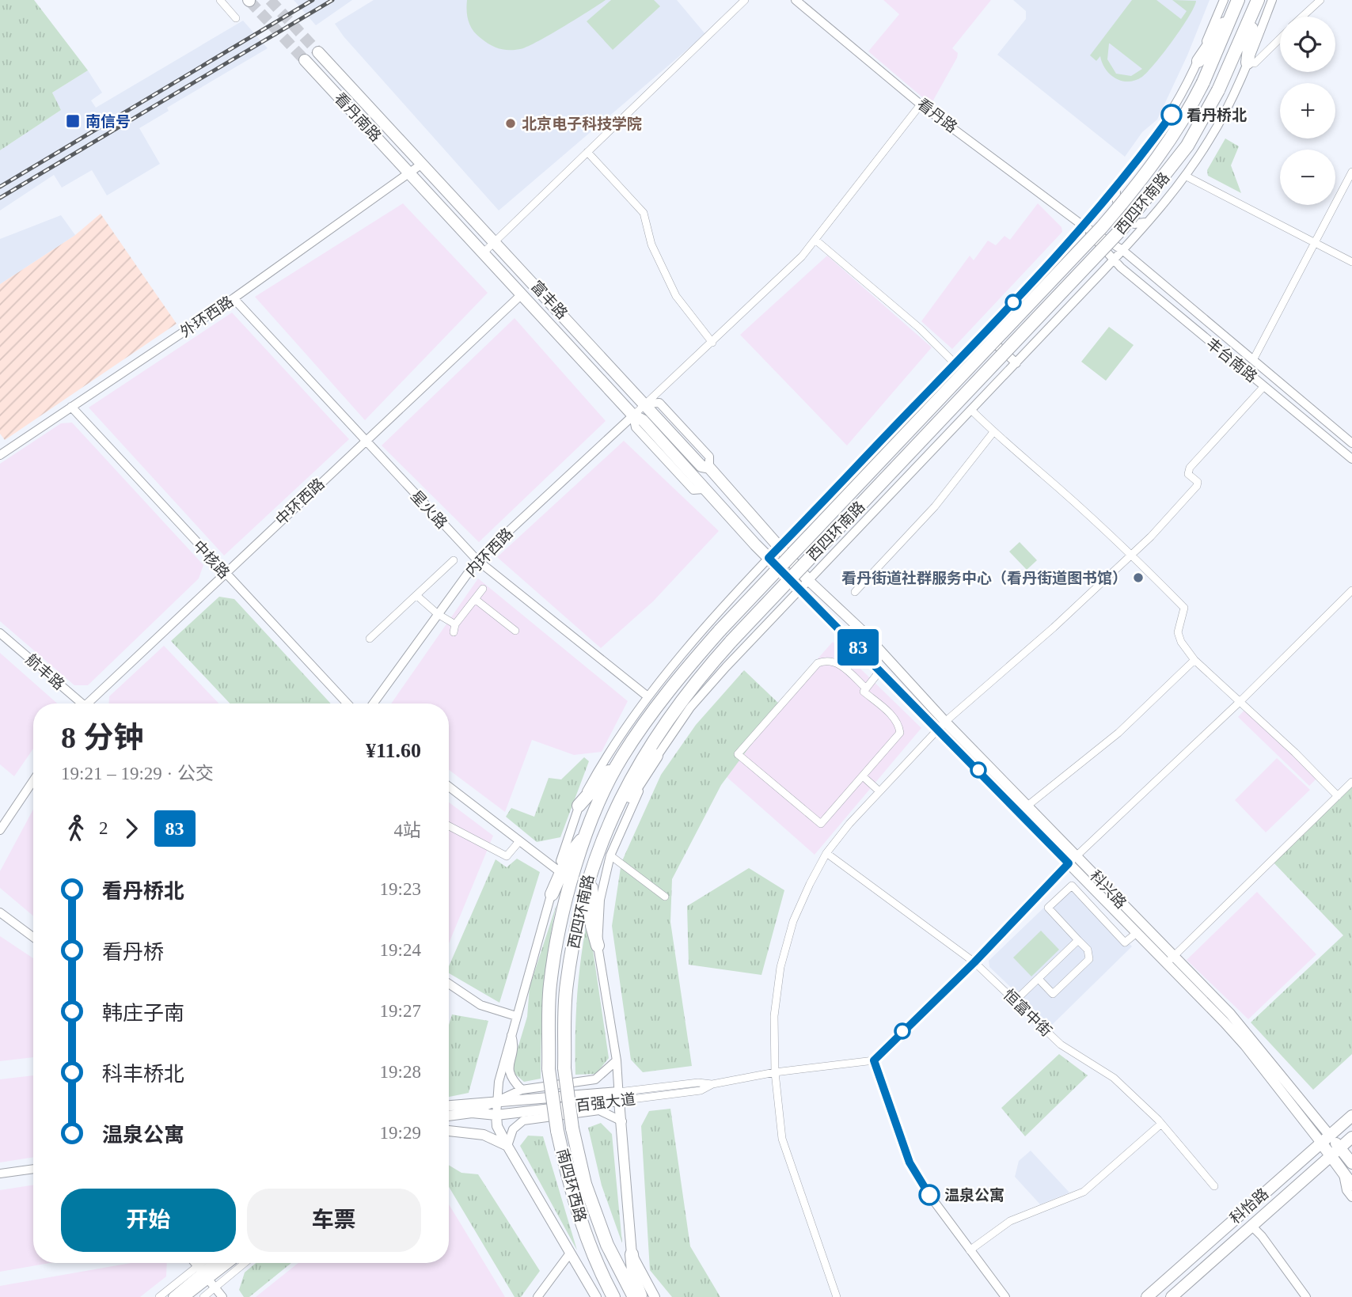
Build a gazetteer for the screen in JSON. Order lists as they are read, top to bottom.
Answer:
{
  "streets": {
    "highway": ["西四环南路", "南四环西路"],
    "main road": [
      "看丹南路",
      "富丰路",
      "科兴路",
      "百强大道",
      "科怡路"
    ],
    "street": [
      "看丹路",
      "外环西路",
      "丰台南路",
      "中环西路",
      "星火路",
      "内环西路",
      "中核路",
      "航丰路",
      "恒富中街"
    ]
  },
  "crossings": [
    ["看丹路", "西四环南路"],
    ["看丹路", "丰台南路"],
    ["看丹南路", "富丰路"],
    ["看丹南路", "外环西路"],
    ["西四环南路", "富丰路"],
    ["西四环南路", "丰台南路"],
    ["西四环南路", "星火路"],
    ["西四环南路", "科兴路"],
    ["西四环南路", "百强大道"],
    ["西四环南路", "南四环西路"],
    ["富丰路", "外环西路"],
    ["富丰路", "中环西路"],
    ["富丰路", "内环西路"],
    ["富丰路", "科兴路"],
    ["外环西路", "星火路"],
    ["外环西路", "中核路"],
    ["中环西路", "星火路"],
    ["中环西路", "中核路"],
    ["星火路", "内环西路"],
    ["科兴路", "科怡路"],
    ["百强大道", "南四环西路"]
  ],
  "places": {
    "other": [
      "看丹桥北",
      "北京电子科技学院",
      "看丹街道社群服务中心（看丹街道图书馆）",
      "温泉公寓"
    ],
    "transit": ["南信号"]
  },
  "lines": ["bus line 83"],
  "page": {
    "on_map": "83",
    "map_buttons": ["+", "−"],
    "heading": ["8 分钟", "19:21 – 19:29 · 公交", "¥11.60"],
    "legs": ["2", "83", "4站"],
    "list": [
      {
        "name": "看丹桥北",
        "value": "19:23"
      },
      {
        "name": "看丹桥",
        "value": "19:24"
      },
      {
        "name": "韩庄子南",
        "value": "19:27"
      },
      {
        "name": "科丰桥北",
        "value": "19:28"
      },
      {
        "name": "温泉公寓",
        "value": "19:29"
      }
    ],
    "buttons": ["开始", "车票"]
  }
}
